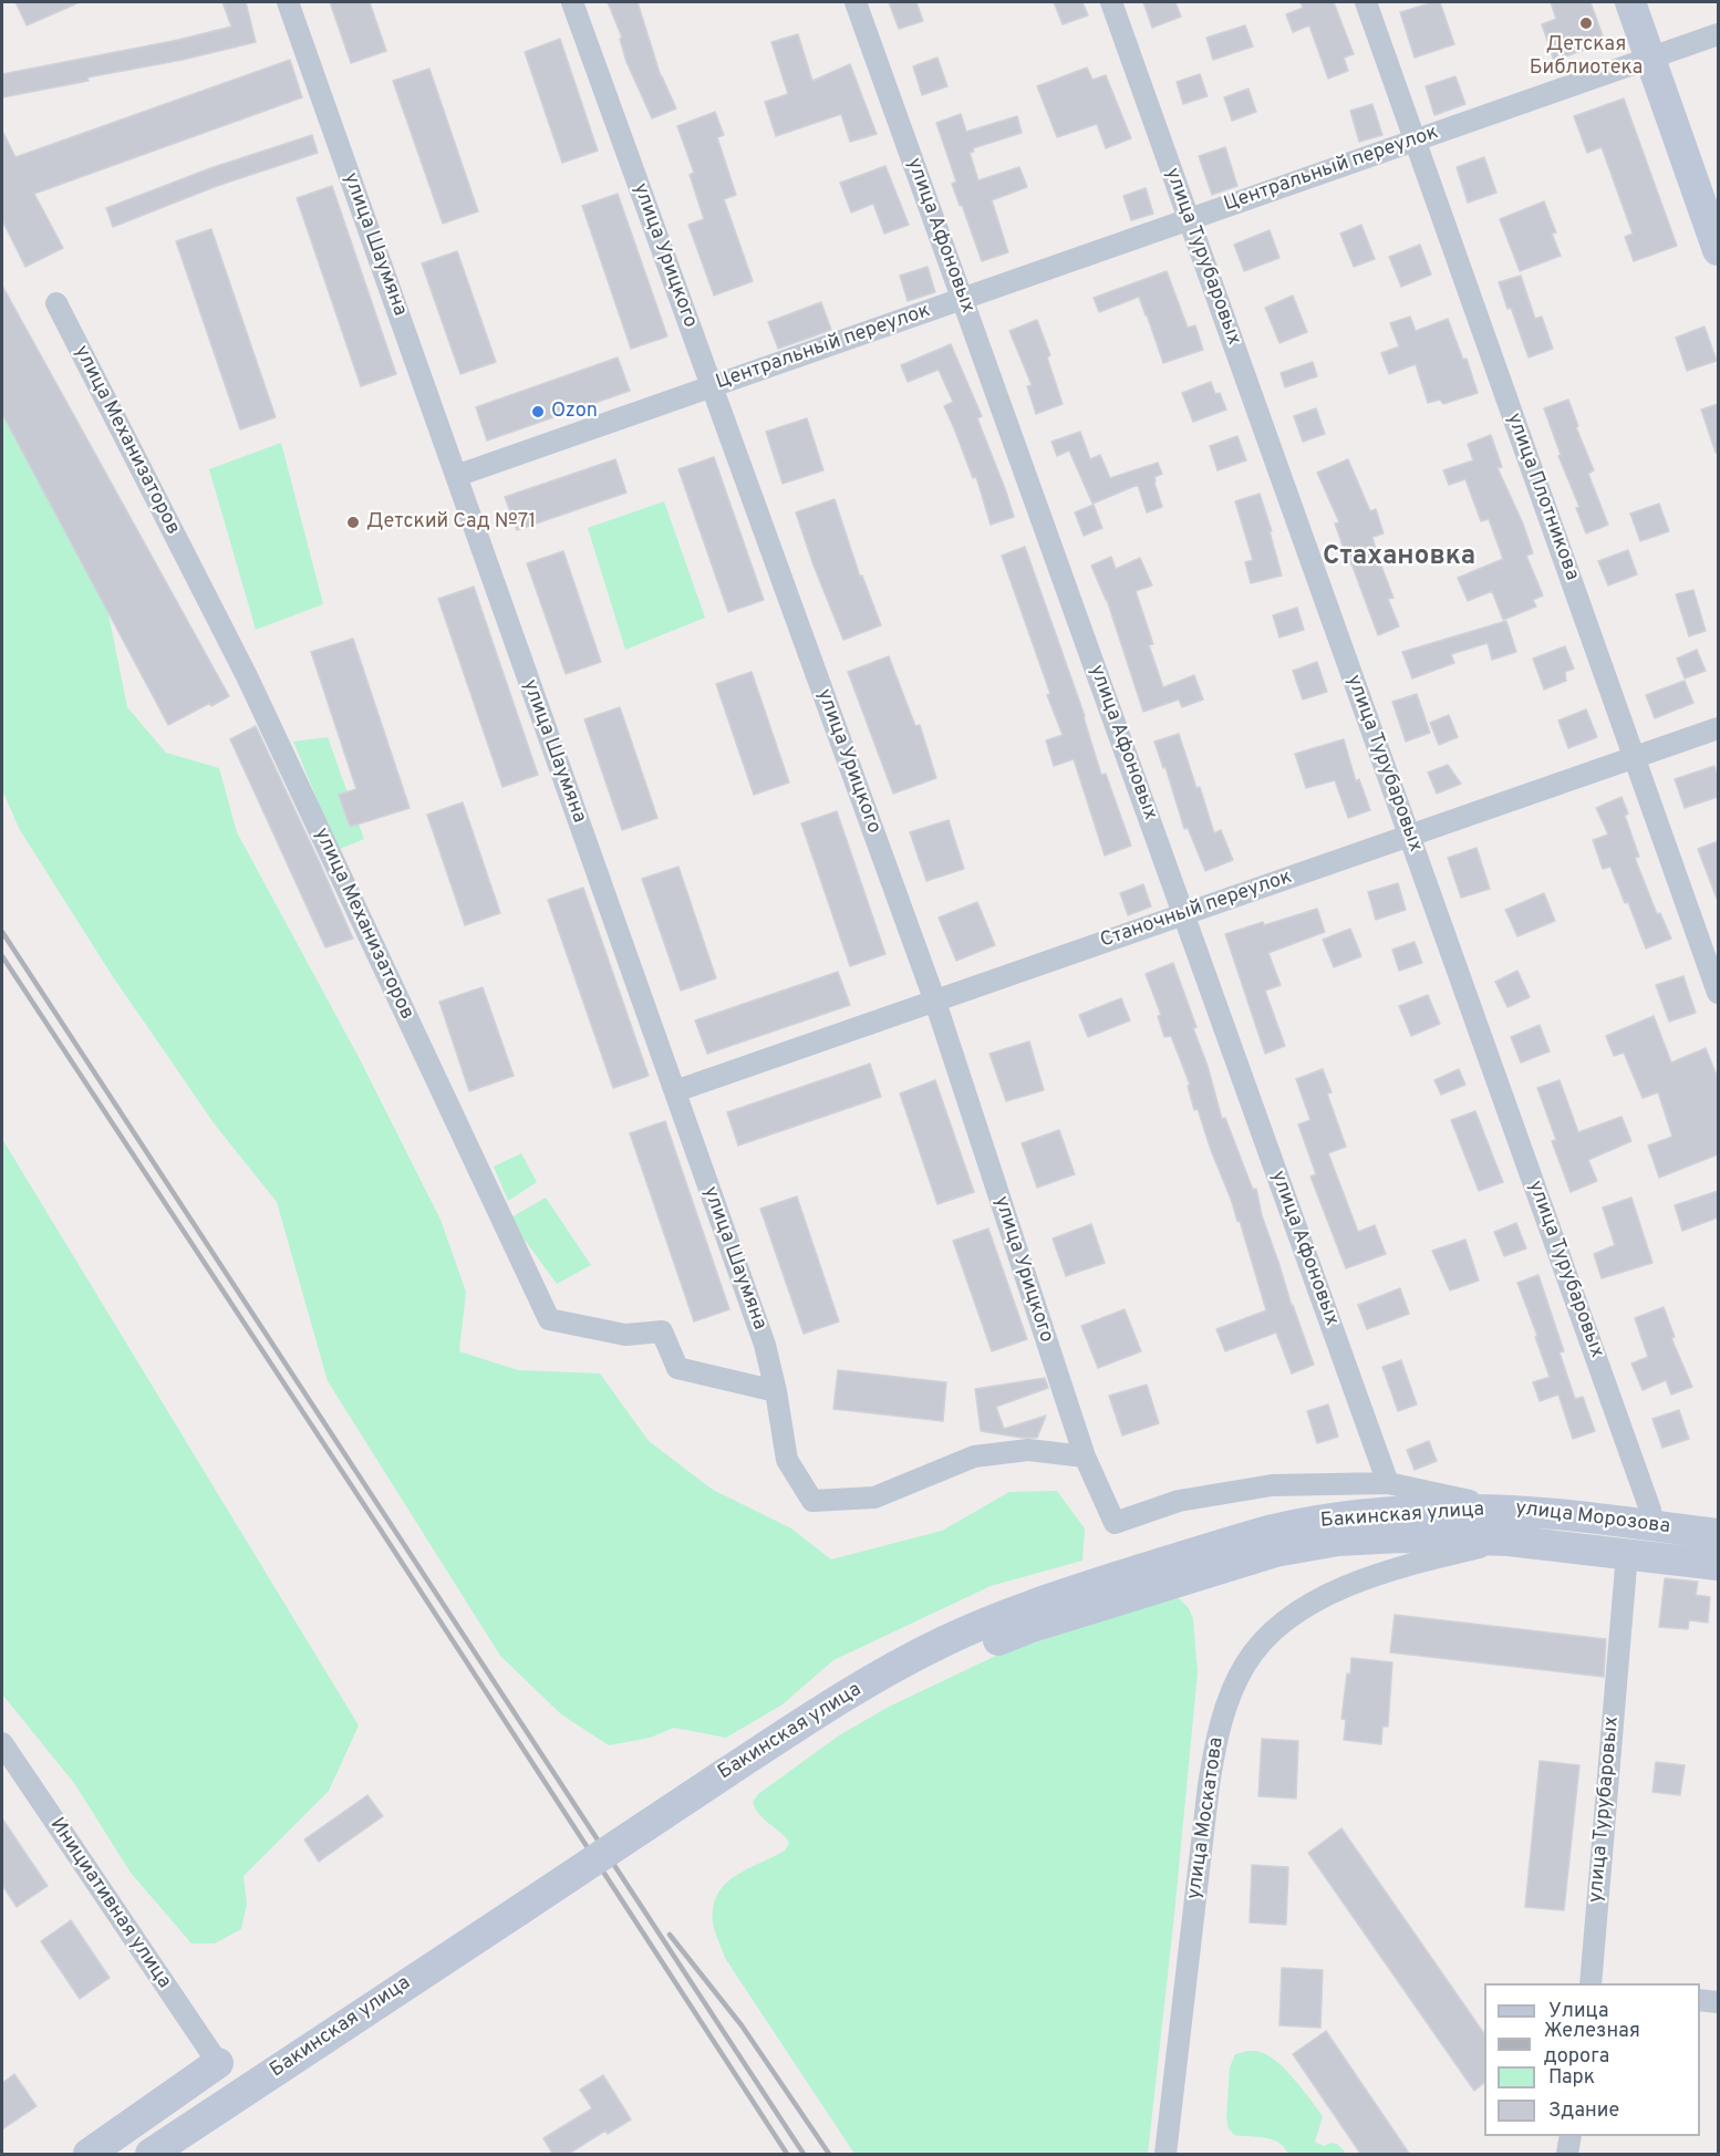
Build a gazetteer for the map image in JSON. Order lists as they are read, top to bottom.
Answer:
{
  "streets": {
    "main road": ["Бакинская улица", "улица Морозова"],
    "street": [
      "Центральный переулок",
      "улица Афоновых",
      "улица Шаумяна",
      "улица Урицкого",
      "улица Турубаровых",
      "улица Механизаторов",
      "улица Плотникова",
      "Станочный переулок",
      "улица Москатова",
      "Инициативная улица"
    ]
  },
  "crossings": [
    ["Центральный переулок", "улица Афоновых"],
    ["Центральный переулок", "улица Шаумяна"],
    ["Центральный переулок", "улица Урицкого"],
    ["Центральный переулок", "улица Турубаровых"],
    ["Центральный переулок", "улица Плотникова"],
    ["улица Афоновых", "Станочный переулок"],
    ["улица Афоновых", "улица Морозова"],
    ["улица Шаумяна", "улица Урицкого"],
    ["улица Шаумяна", "улица Механизаторов"],
    ["улица Шаумяна", "Станочный переулок"],
    ["улица Урицкого", "Станочный переулок"],
    ["улица Урицкого", "улица Морозова"],
    ["улица Турубаровых", "Станочный переулок"],
    ["улица Турубаровых", "улица Морозова"],
    ["улица Плотникова", "Станочный переулок"],
    ["Бакинская улица", "улица Морозова"],
    ["Бакинская улица", "улица Москатова"],
    ["улица Морозова", "улица Москатова"]
  ],
  "districts": ["Стахановка"],
  "places": ["Детская Библиотека", "Ozon", "Детский Сад №71"],
  "legend": [
    "Улица",
    "Железная дорога",
    "Парк",
    "Здание"
  ]
}
